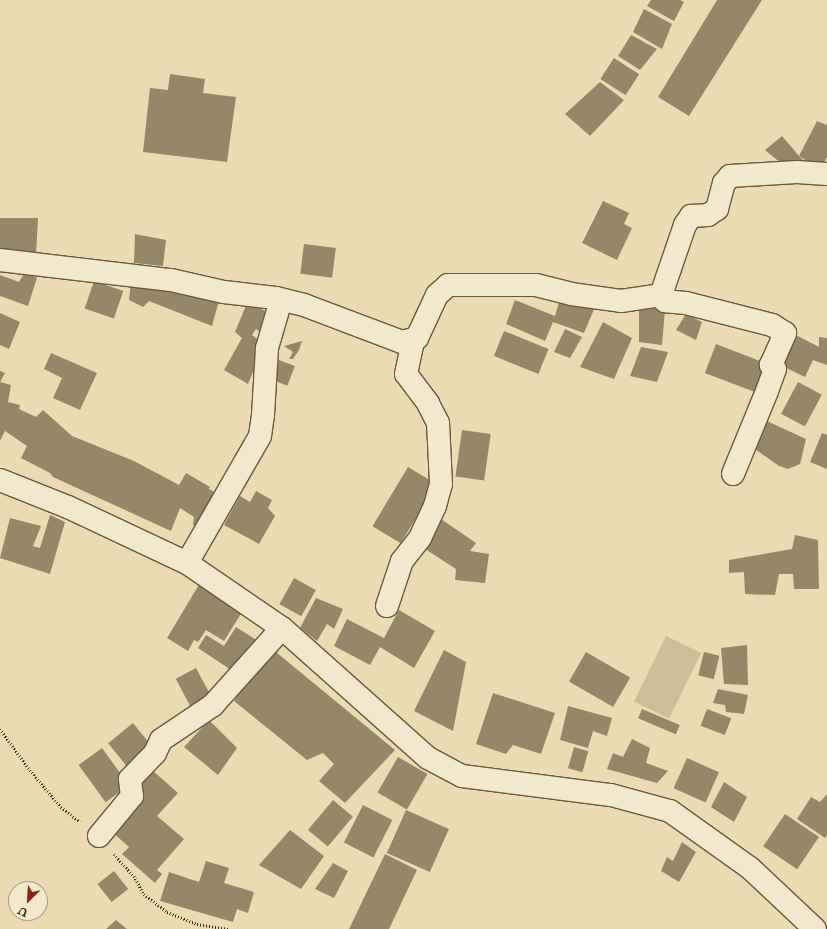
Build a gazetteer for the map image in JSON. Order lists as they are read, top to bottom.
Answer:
{
  "north": "bottom left"
}
